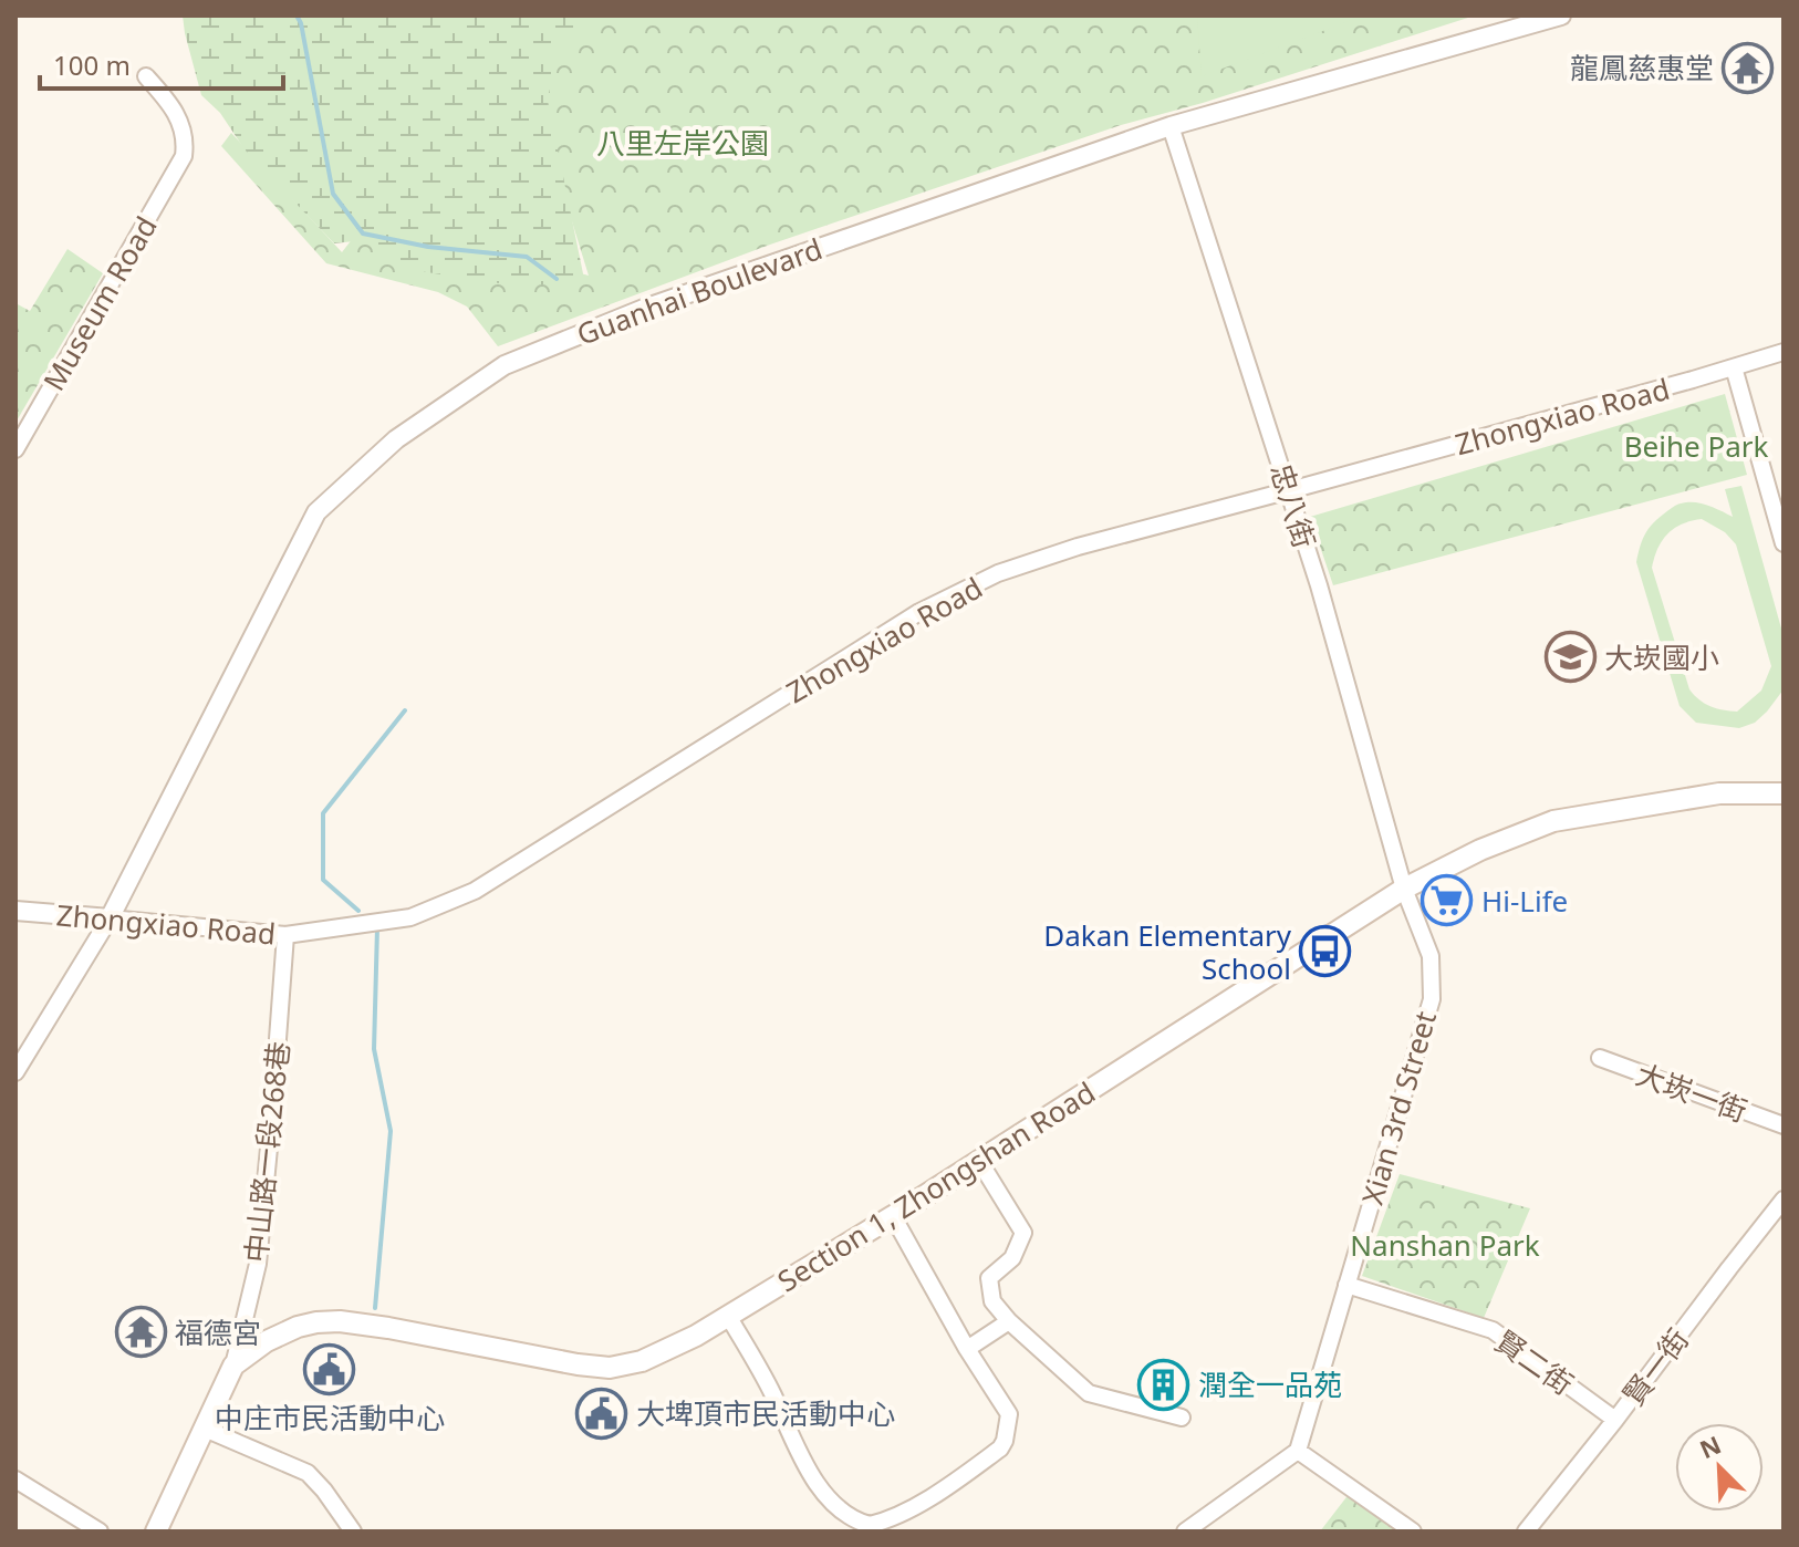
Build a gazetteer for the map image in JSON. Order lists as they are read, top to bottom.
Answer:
{
  "streets": {
    "main road": ["Section 1, Zhongshan Road"],
    "street": [
      "Guanhai Boulevard",
      "Museum Road",
      "Zhongxiao Road",
      "忠八街",
      "大崁一街",
      "Xian 3rd Street",
      "中山路一段268巷",
      "賢二街",
      "賢一街"
    ]
  },
  "crossings": [
    ["Guanhai Boulevard", "Zhongxiao Road"],
    ["Guanhai Boulevard", "忠八街"],
    ["Zhongxiao Road", "忠八街"],
    ["Zhongxiao Road", "中山路一段268巷"],
    ["忠八街", "Xian 3rd Street"],
    ["忠八街", "Section 1, Zhongshan Road"],
    ["Xian 3rd Street", "Section 1, Zhongshan Road"],
    ["Xian 3rd Street", "賢二街"],
    ["中山路一段268巷", "Section 1, Zhongshan Road"],
    ["賢二街", "賢一街"]
  ],
  "parks": ["八里左岸公園", "Beihe Park", "Nanshan Park"],
  "places": {
    "temple": ["龍鳳慈惠堂", "福德宮"],
    "school or university": ["大崁國小"],
    "supermarket": ["Hi-Life"],
    "bus stop": ["Dakan Elementary School"],
    "public building": ["中庄市民活動中心", "大埤頂市民活動中心"],
    "building": ["潤全一品苑"]
  },
  "scale_bar": "100 m",
  "north": "top left"
}
